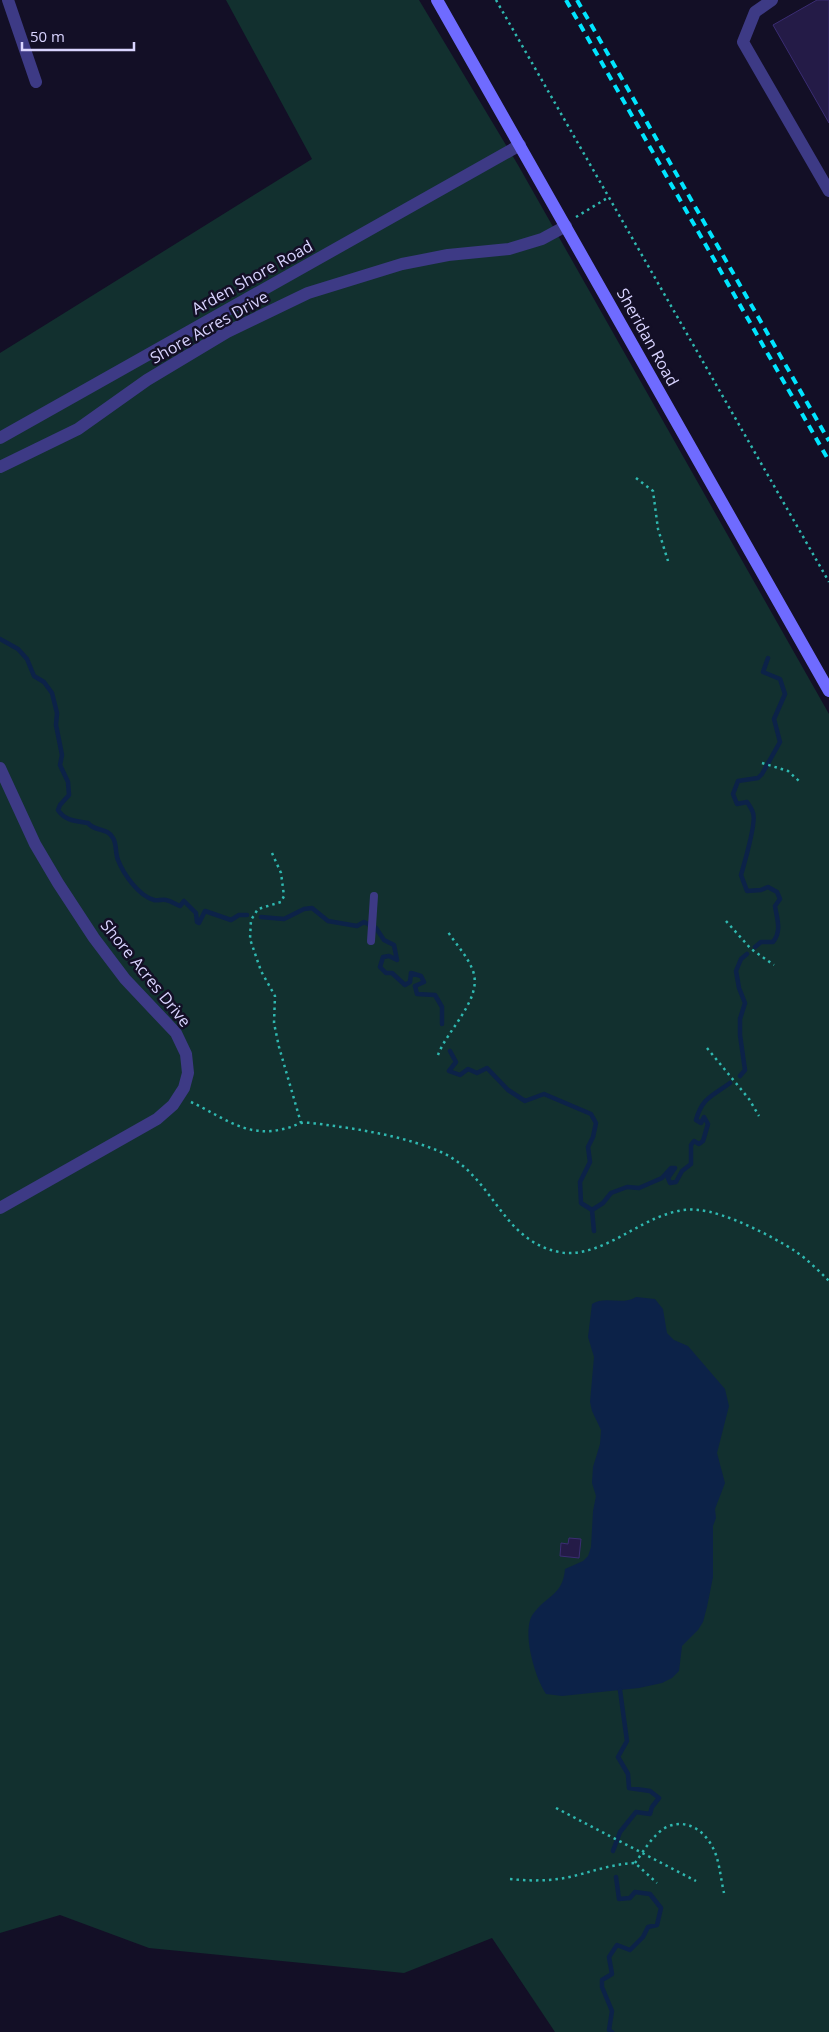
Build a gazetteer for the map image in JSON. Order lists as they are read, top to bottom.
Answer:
{
  "streets": {
    "main road": ["Sheridan Road"],
    "street": ["Arden Shore Road", "Shore Acres Drive"]
  },
  "crossings": [
    ["Arden Shore Road", "Sheridan Road"],
    ["Shore Acres Drive", "Sheridan Road"]
  ],
  "scale_bar": "50 m"
}
